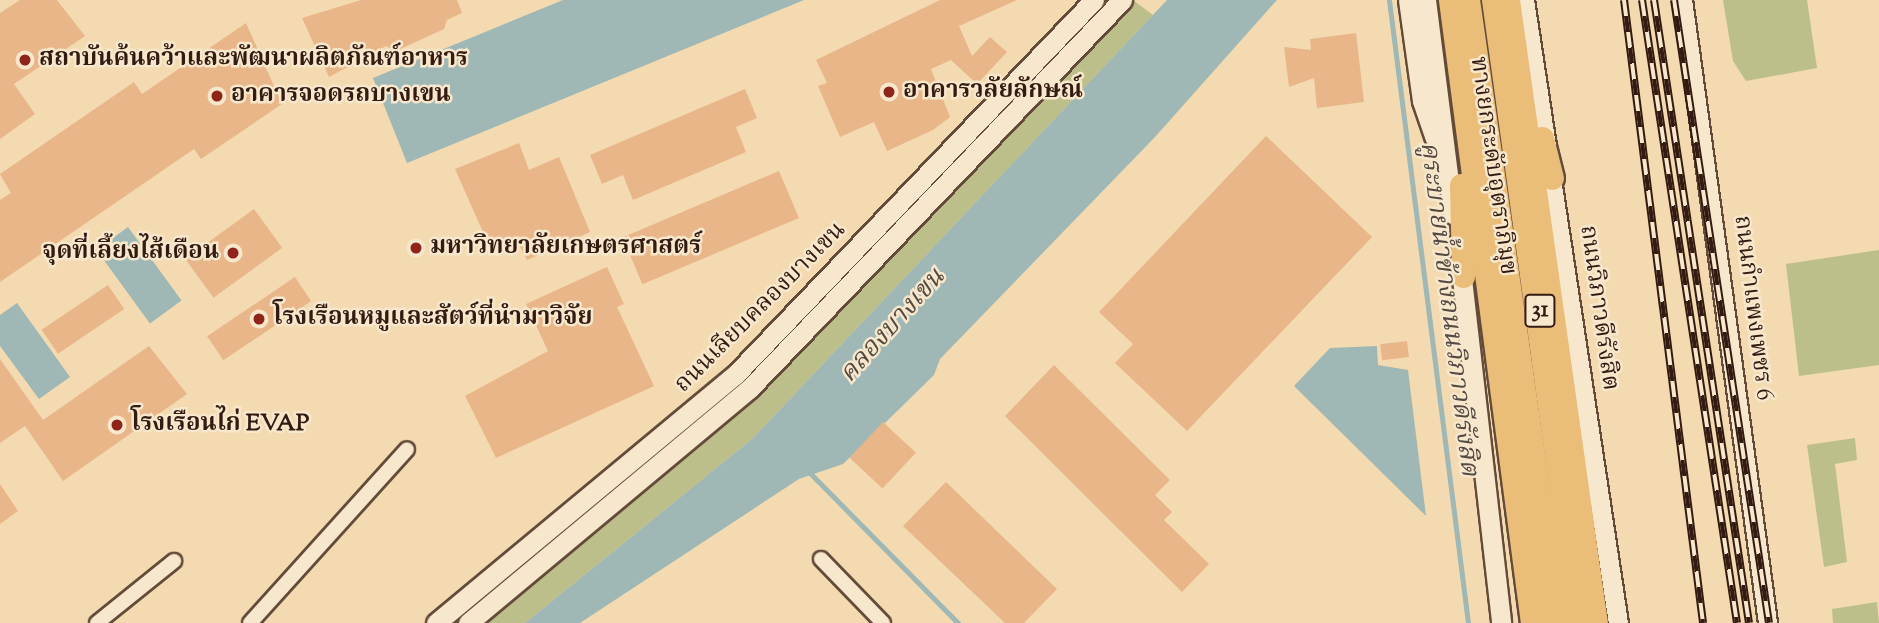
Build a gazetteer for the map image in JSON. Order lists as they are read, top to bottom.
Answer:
{
  "streets": {
    "highway": ["ทางยกระดับอุตราภิมุข", "ถนนวิภาวดีรังสิต", "31"],
    "main road": ["ถนนเลียบคลองบางเขน"],
    "street": ["ถนนกำแพงเพชร 6"]
  },
  "water": ["คูระบายน้ำข้างถนนวิภาวดีรังสิต", "คลองบางเขน"],
  "places": [
    "สถาบันค้นคว้าและพัฒนาผลิตภัณฑ์อาหาร",
    "อาคารวลัยลักษณ์",
    "อาคารจอดรถบางเขน",
    "มหาวิทยาลัยเกษตรศาสตร์",
    "จุดที่เลี้ยงไส้เดือน",
    "โรงเรือนหมูและสัตว์ที่นำมาวิจัย",
    "โรงเรือนไก่ EVAP"
  ]
}
